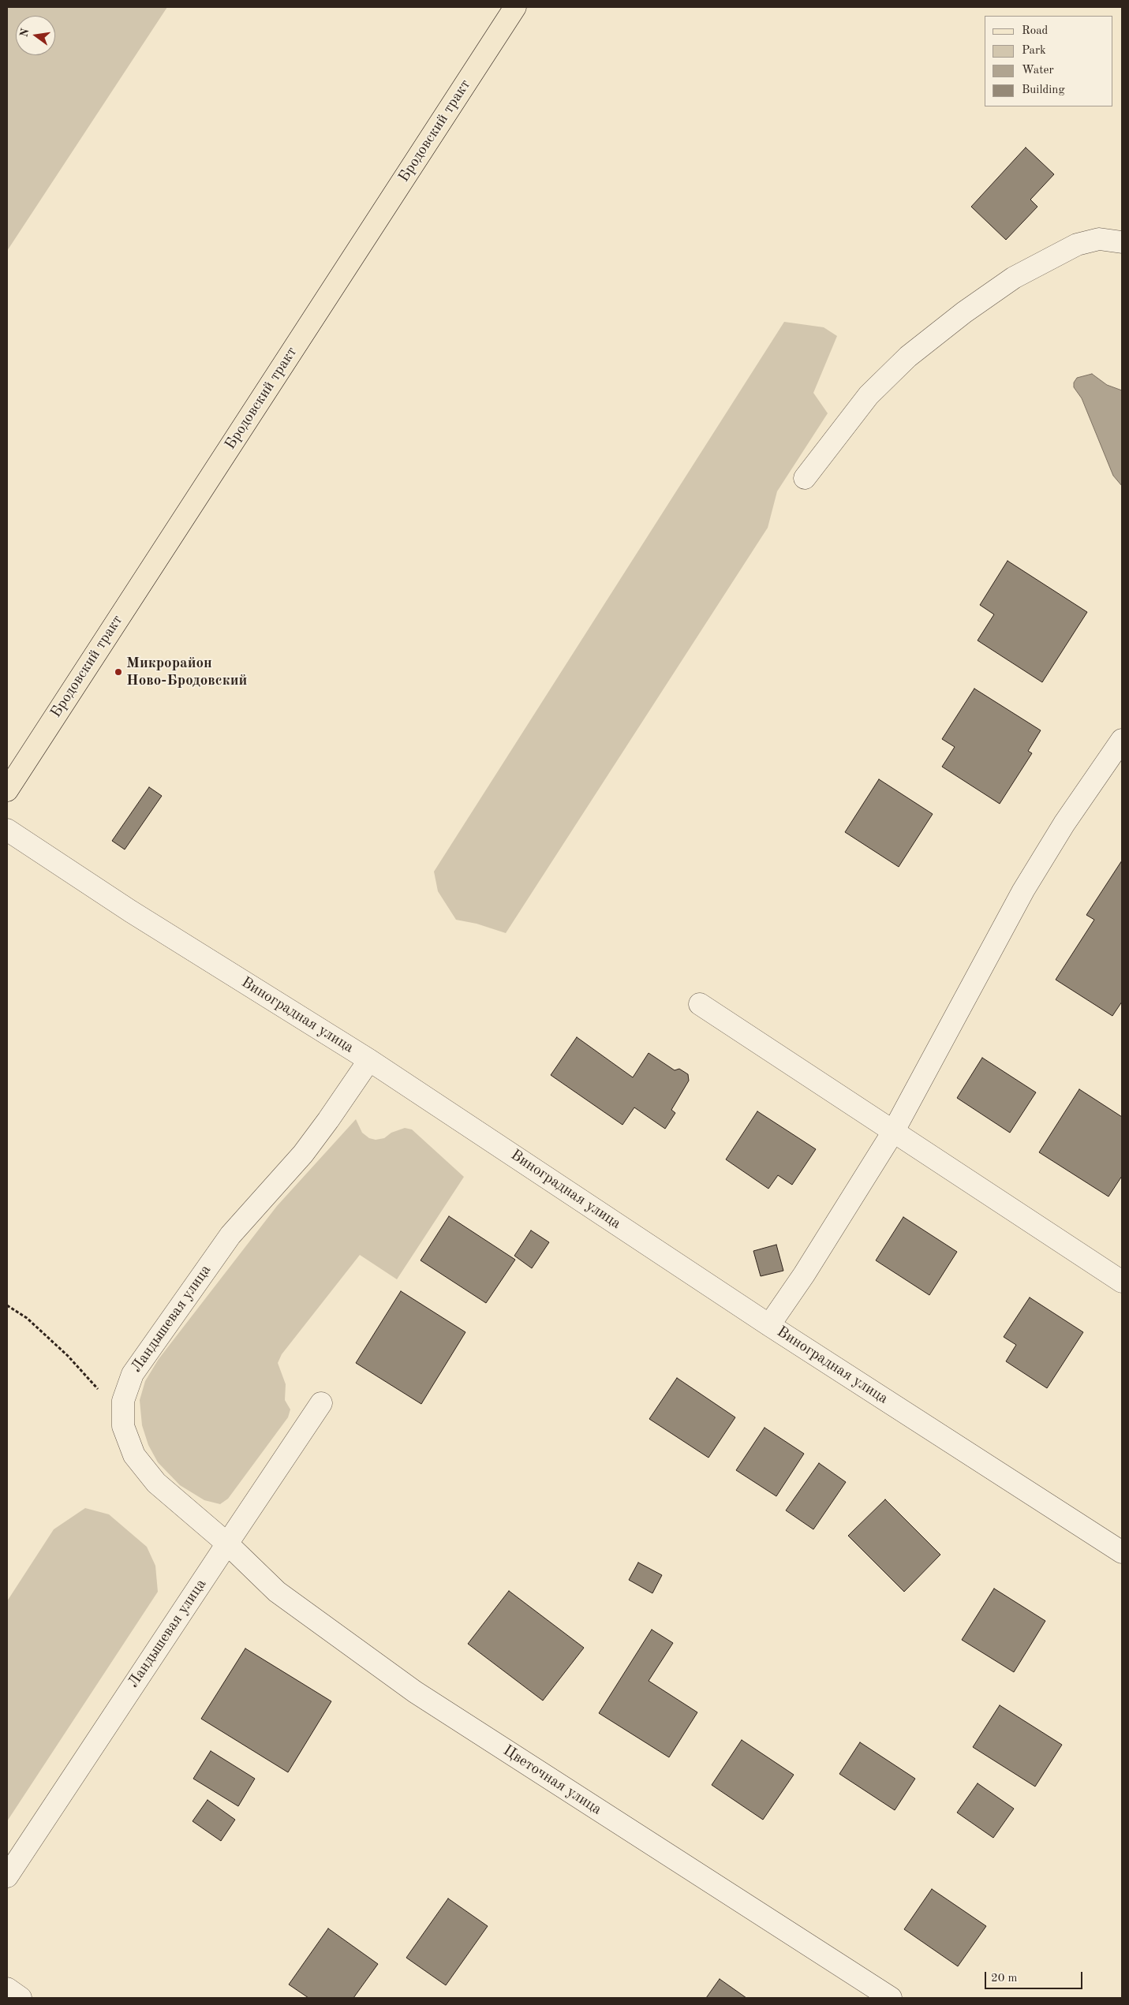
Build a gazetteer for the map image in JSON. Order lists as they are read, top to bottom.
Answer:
{
  "streets": {
    "main road": ["Бродовский тракт"],
    "street": ["Виноградная улица", "Ландышевая улица", "Цветочная улица"]
  },
  "crossings": [
    ["Виноградная улица", "Ландышевая улица"],
    ["Ландышевая улица", "Цветочная улица"]
  ],
  "places": ["Микрорайон Ново-Бродовский"],
  "legend": [
    "Road",
    "Park",
    "Water",
    "Building"
  ],
  "scale_bar": "20 m",
  "north": "left"
}
